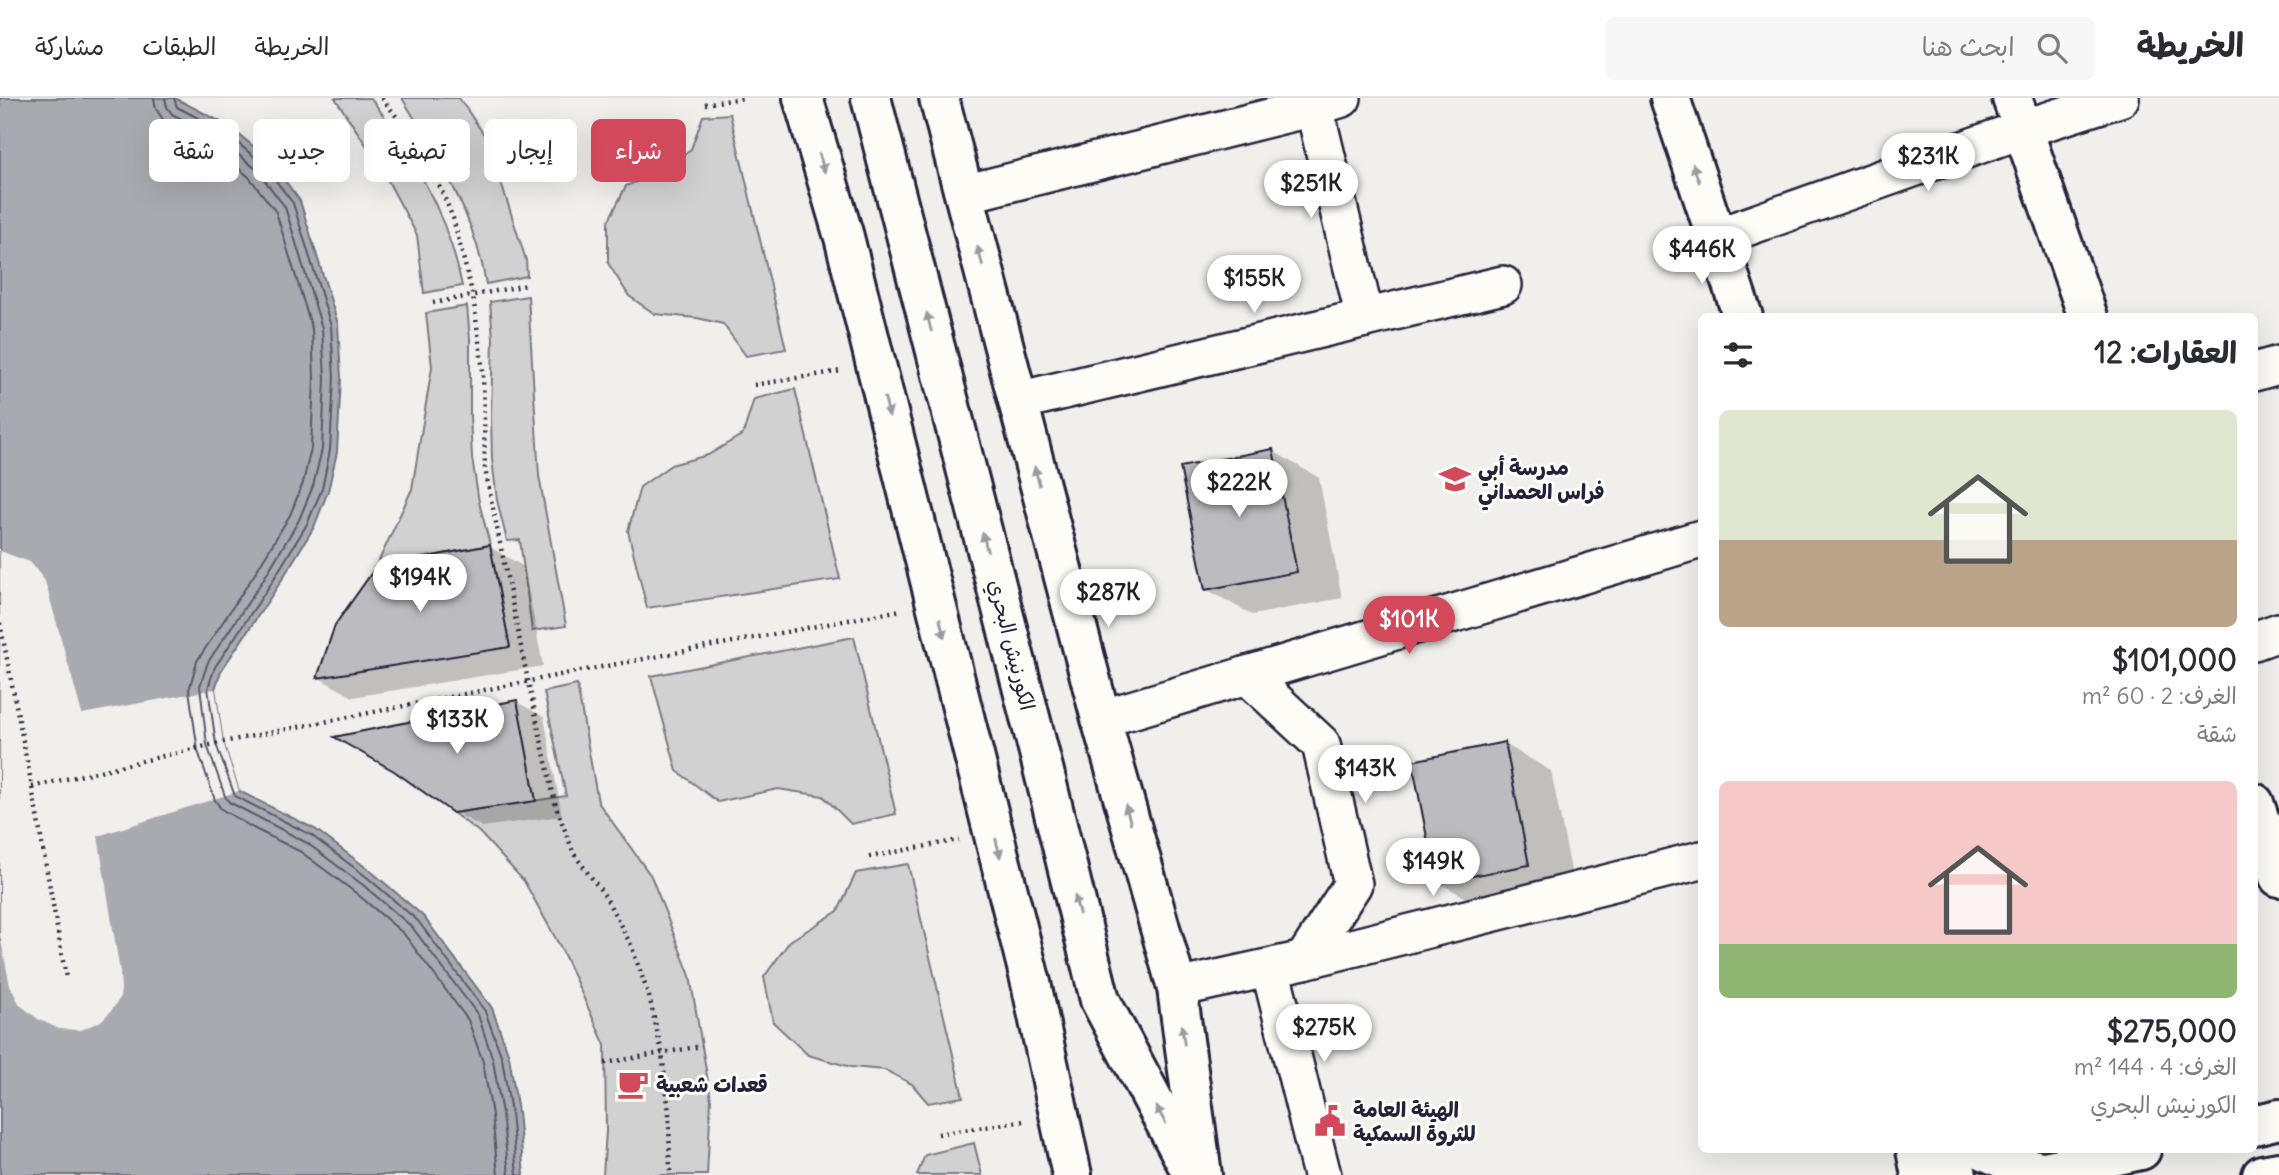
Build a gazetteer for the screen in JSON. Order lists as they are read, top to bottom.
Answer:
{
  "streets": {
    "main road": ["الكورنيش البحري"]
  },
  "places": {
    "school or university": ["مدرسة أبي فراس الحمداني"],
    "cafe": ["قعدات شعبية"],
    "public building": ["الهيئة العامة للثروة السمكية"]
  },
  "page": {
    "header": "الخريطة",
    "search": "ابحث هنا",
    "nav": ["الخريطة", "الطبقات", "مشاركة"],
    "chip": [
      "شراء",
      "إيجار",
      "تصفية",
      "جديد",
      "شقة"
    ],
    "price": [
      "$231K",
      "$251K",
      "$446K",
      "$155K",
      "$222K",
      "$194K",
      "$287K",
      "$101K",
      "$133K",
      "$143K",
      "$149K",
      "$275K"
    ],
    "heading": "العقارات: 12",
    "list": [
      {
        "name": "$101,000",
        "note": "الغرف: 2 · 60 m² · شقة"
      },
      {
        "name": "$275,000",
        "note": "الغرف: 4 · 144 m² · الكورنيش البحري"
      }
    ]
  }
}
